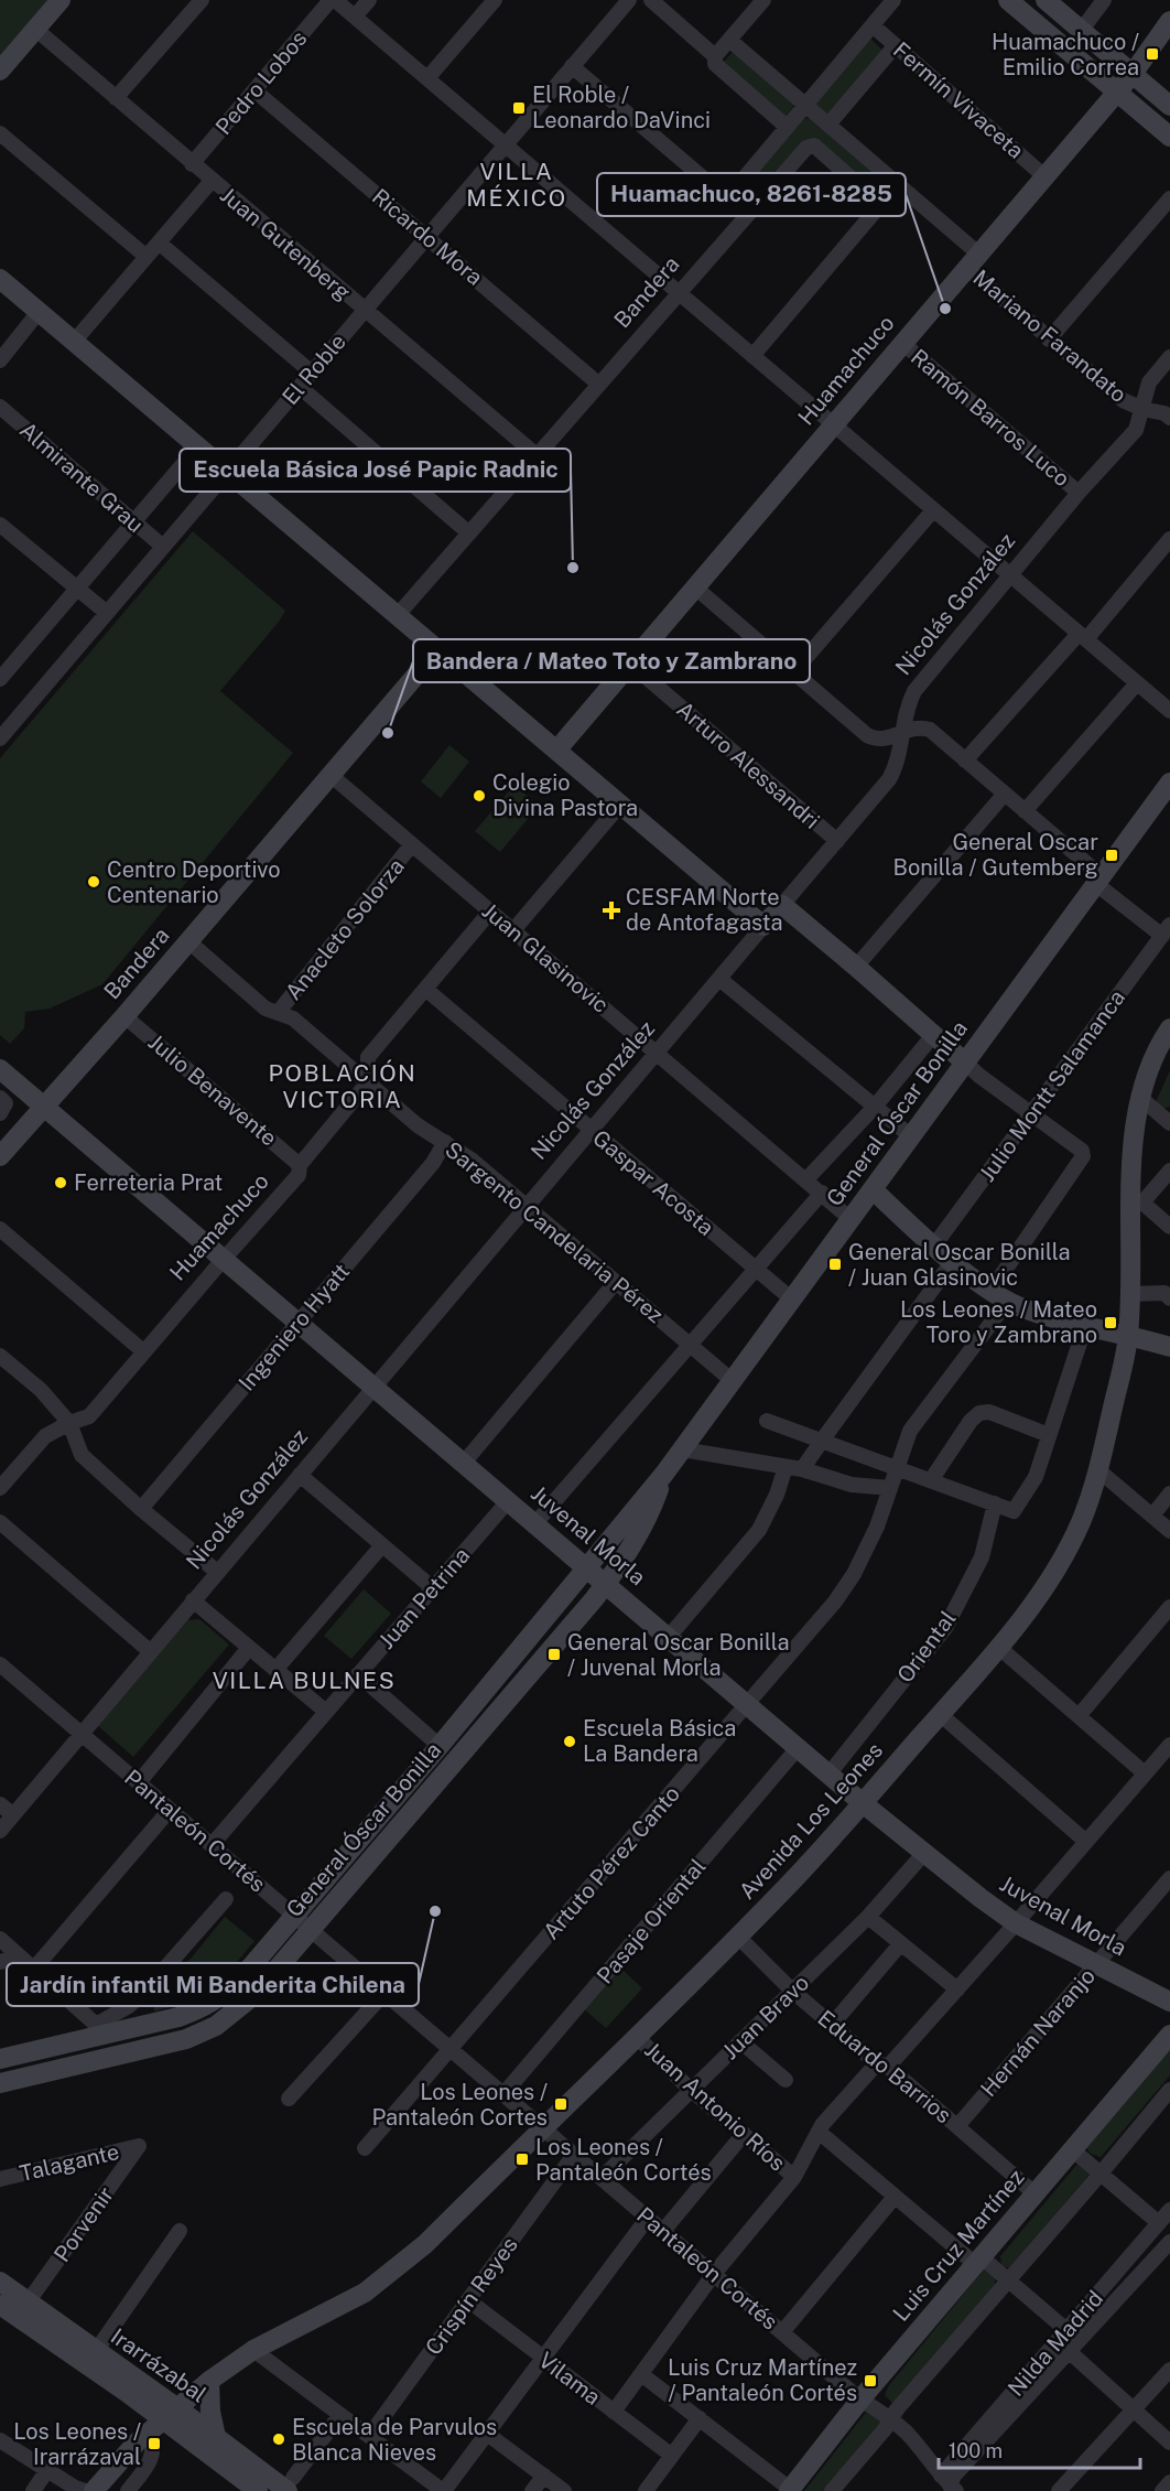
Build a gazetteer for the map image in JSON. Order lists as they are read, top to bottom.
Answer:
{
  "streets": {
    "street": [
      "Pedro Lobos",
      "Fermín Vivaceta",
      "Ricardo Mora",
      "Juan Gutenberg",
      "Bandera",
      "Mariano Farandato",
      "El Roble",
      "Huamachuco",
      "Ramón Barros Luco",
      "Almirante Grau",
      "Nicolás González",
      "Arturo Alessandri",
      "Anacleto Solorza",
      "Juan Glasinovic",
      "Julio Montt Salamanca",
      "Julio Benavente",
      "General Óscar Bonilla",
      "Gaspar Acosta",
      "Sargento Candelaria Pérez",
      "Ingeniero Hyatt",
      "Juvenal Morla",
      "Juan Petrina",
      "Oriental",
      "Avenida Los Leones",
      "Pantaleón Cortés",
      "Artuto Pérez Canto",
      "Pasaje Oriental",
      "Juan Bravo",
      "Hernán Naranjo",
      "Eduardo Barrios",
      "Juan Antonio Ríos",
      "Talagante",
      "Porvenir",
      "Luis Cruz Martínez",
      "Crispín Reyes",
      "Nilda Madrid",
      "Irarrázabal",
      "Vilama"
    ]
  },
  "crossings": [
    ["Pedro Lobos", "Ricardo Mora"],
    ["Pedro Lobos", "Juan Gutenberg"],
    ["Fermín Vivaceta", "Huamachuco"],
    ["Ricardo Mora", "Bandera"],
    ["Ricardo Mora", "El Roble"],
    ["Juan Gutenberg", "Bandera"],
    ["Juan Gutenberg", "El Roble"],
    ["Bandera", "Juan Glasinovic"],
    ["Bandera", "Julio Benavente"],
    ["Bandera", "Sargento Candelaria Pérez"],
    ["Bandera", "Juvenal Morla"],
    ["Mariano Farandato", "Huamachuco"],
    ["Mariano Farandato", "Nicolás González"],
    ["El Roble", "Almirante Grau"],
    ["Huamachuco", "Ramón Barros Luco"],
    ["Huamachuco", "Arturo Alessandri"],
    ["Huamachuco", "Julio Benavente"],
    ["Huamachuco", "Sargento Candelaria Pérez"],
    ["Huamachuco", "Juvenal Morla"],
    ["Ramón Barros Luco", "Nicolás González"],
    ["Nicolás González", "Arturo Alessandri"],
    ["Nicolás González", "Juan Glasinovic"],
    ["Nicolás González", "Gaspar Acosta"],
    ["Nicolás González", "Sargento Candelaria Pérez"],
    ["Nicolás González", "Juvenal Morla"],
    ["Nicolás González", "Pantaleón Cortés"],
    ["Anacleto Solorza", "Juan Glasinovic"],
    ["Anacleto Solorza", "Sargento Candelaria Pérez"],
    ["Juan Glasinovic", "General Óscar Bonilla"],
    ["Julio Montt Salamanca", "Artuto Pérez Canto"],
    ["General Óscar Bonilla", "Gaspar Acosta"],
    ["General Óscar Bonilla", "Sargento Candelaria Pérez"],
    ["General Óscar Bonilla", "Juvenal Morla"],
    ["General Óscar Bonilla", "Pantaleón Cortés"],
    ["Sargento Candelaria Pérez", "Ingeniero Hyatt"],
    ["Ingeniero Hyatt", "Juvenal Morla"],
    ["Juvenal Morla", "Juan Petrina"],
    ["Juvenal Morla", "Oriental"],
    ["Juvenal Morla", "Avenida Los Leones"],
    ["Juvenal Morla", "Artuto Pérez Canto"],
    ["Juvenal Morla", "Pasaje Oriental"],
    ["Juvenal Morla", "Juan Bravo"],
    ["Juvenal Morla", "Hernán Naranjo"],
    ["Juan Petrina", "Pantaleón Cortés"],
    ["Avenida Los Leones", "Pantaleón Cortés"],
    ["Avenida Los Leones", "Eduardo Barrios"],
    ["Avenida Los Leones", "Juan Antonio Ríos"],
    ["Avenida Los Leones", "Irarrázabal"],
    ["Pantaleón Cortés", "Artuto Pérez Canto"],
    ["Pantaleón Cortés", "Pasaje Oriental"],
    ["Pantaleón Cortés", "Juan Bravo"],
    ["Pantaleón Cortés", "Luis Cruz Martínez"],
    ["Pantaleón Cortés", "Crispín Reyes"],
    ["Pantaleón Cortés", "Nilda Madrid"],
    ["Juan Bravo", "Eduardo Barrios"],
    ["Juan Bravo", "Juan Antonio Ríos"],
    ["Hernán Naranjo", "Eduardo Barrios"],
    ["Eduardo Barrios", "Luis Cruz Martínez"],
    ["Talagante", "Porvenir"],
    ["Porvenir", "Irarrázabal"],
    ["Crispín Reyes", "Vilama"]
  ],
  "districts": ["VILLA MÉXICO", "POBLACIÓN VICTORIA", "VILLA BULNES"],
  "places": {
    "transit": [
      "Huamachuco / Emilio Correa",
      "El Roble / Leonardo DaVinci",
      "General Oscar Bonilla / Gutemberg",
      "General Oscar Bonilla / Juan Glasinovic",
      "Los Leones / Mateo Toro y Zambrano",
      "General Oscar Bonilla / Juvenal Morla",
      "Los Leones / Pantaleón Cortes",
      "Los Leones / Pantaleón Cortés",
      "Luis Cruz Martínez / Pantaleón Cortés",
      "Los Leones / Irarrázaval"
    ],
    "other": [
      "Huamachuco, 8261-8285",
      "Escuela Básica José Papic Radnic",
      "Bandera / Mateo Toto y Zambrano",
      "Colegio Divina Pastora",
      "Centro Deportivo Centenario",
      "Ferreteria Prat",
      "Escuela Básica La Bandera",
      "Jardín infantil Mi Banderita Chilena",
      "Escuela de Parvulos Blanca Nieves"
    ],
    "health": ["CESFAM Norte de Antofagasta"]
  },
  "scale_bar": "100 m"
}
